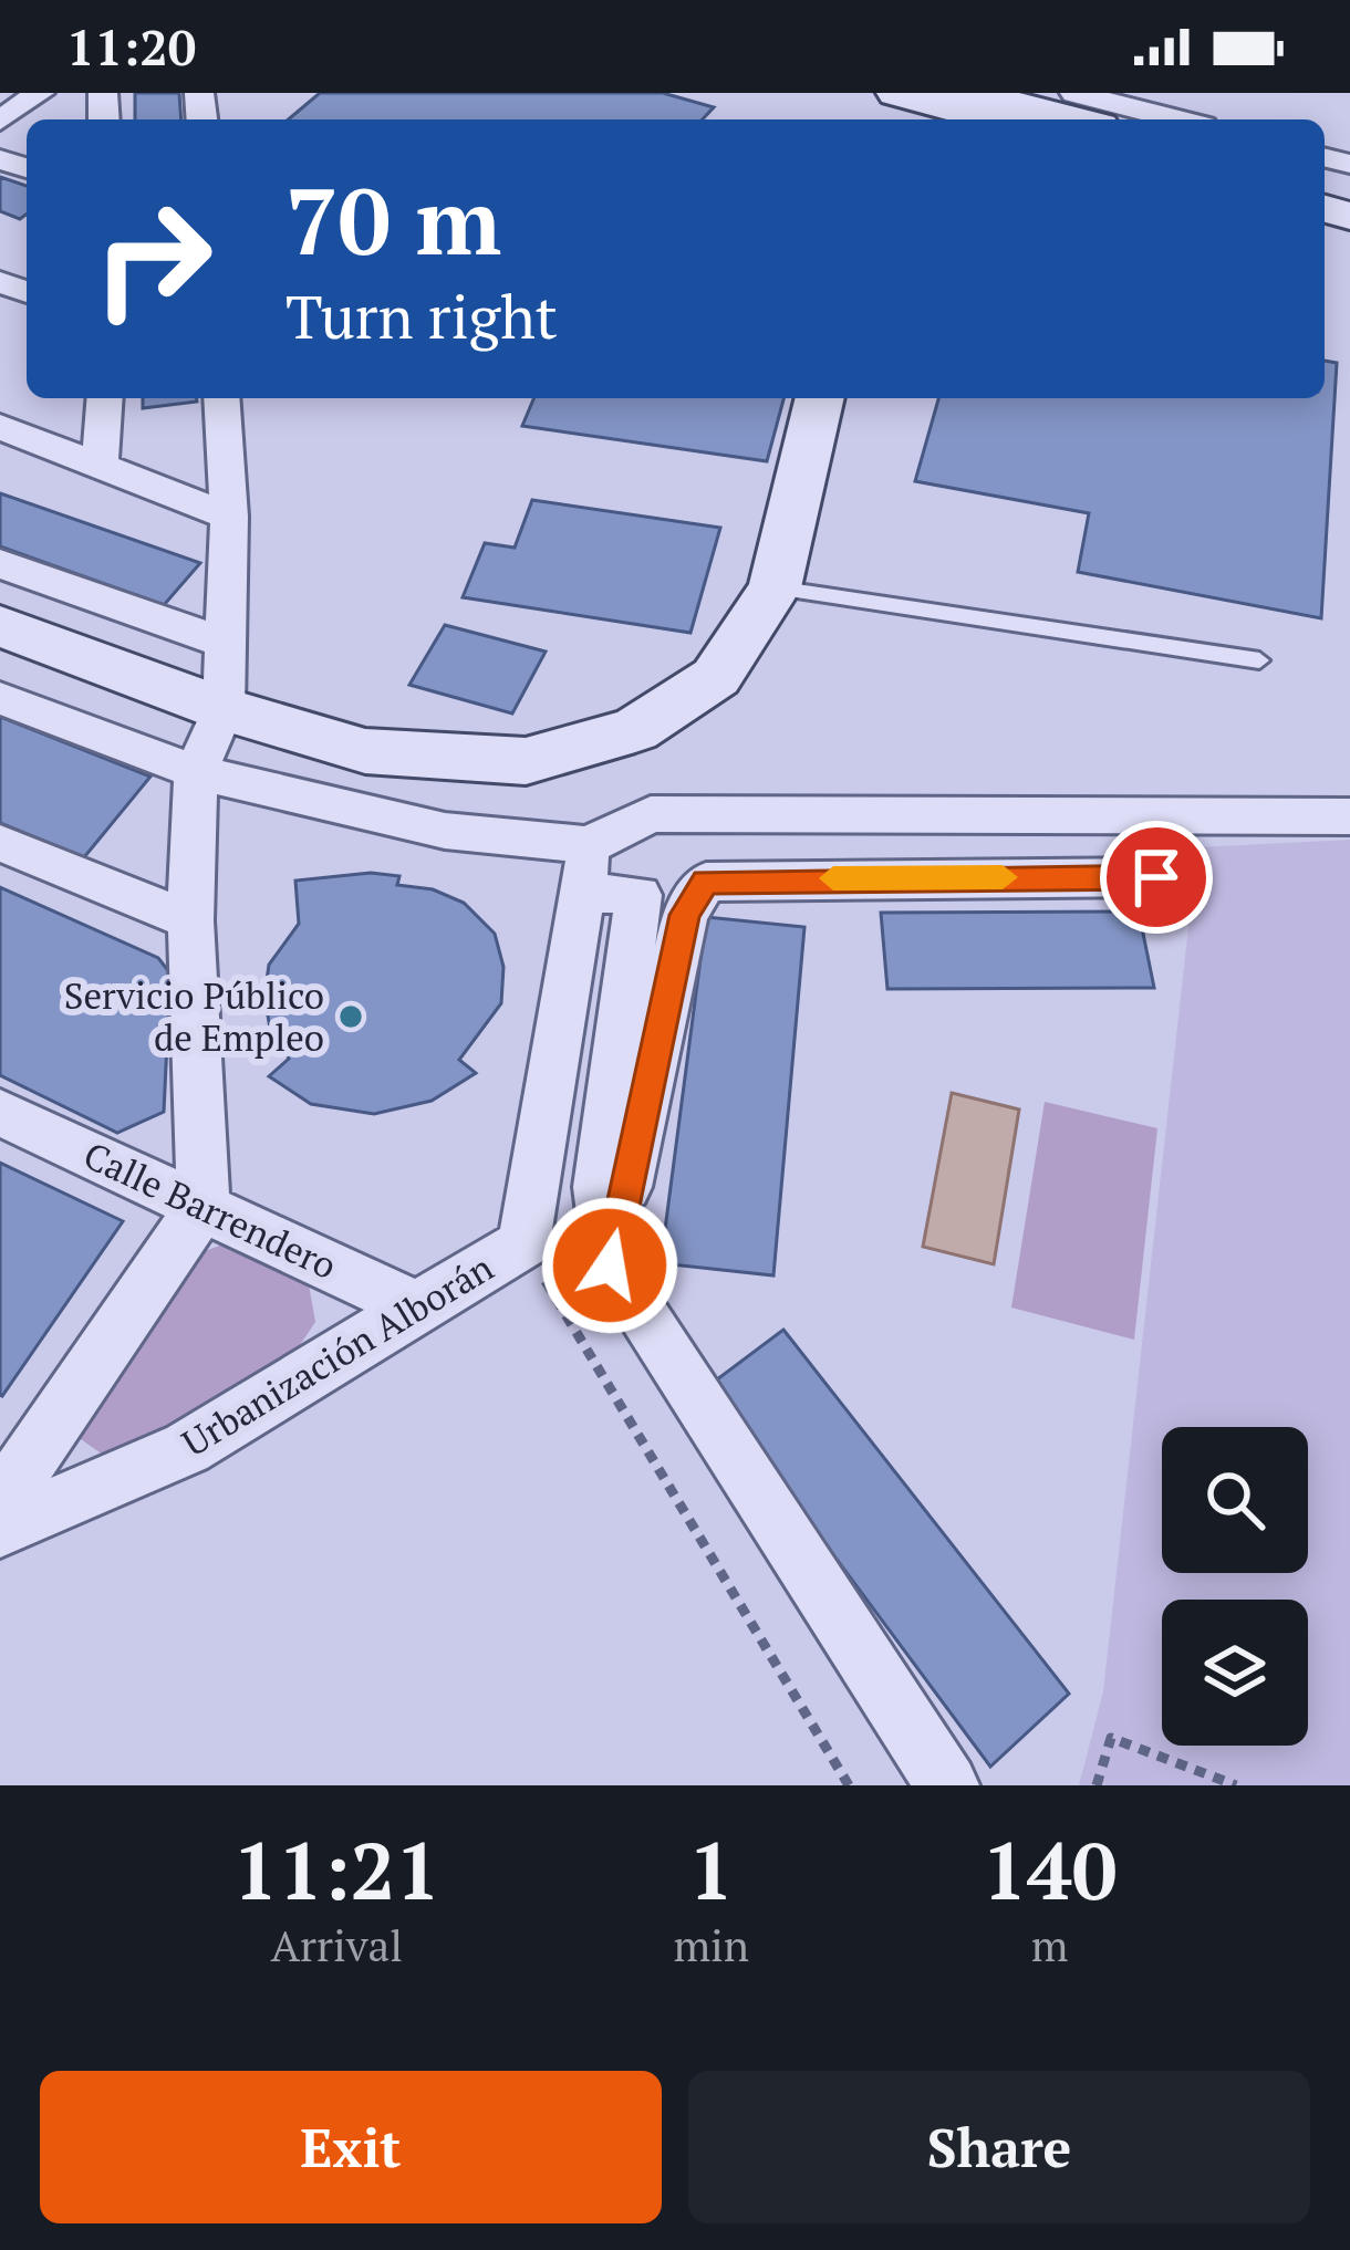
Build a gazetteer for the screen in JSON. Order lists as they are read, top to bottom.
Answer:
{
  "streets": {
    "street": ["Calle Barrendero", "Urbanización Alborán"]
  },
  "crossings": [
    ["Calle Barrendero", "Urbanización Alborán"]
  ],
  "places": ["Servicio Público de Empleo"],
  "page": {
    "status": "11:20",
    "turn": ["70 m", "Turn right"],
    "eta": [
      "11:21",
      "Arrival",
      "1",
      "min",
      "140",
      "m"
    ],
    "buttons": ["Exit", "Share"]
  }
}
